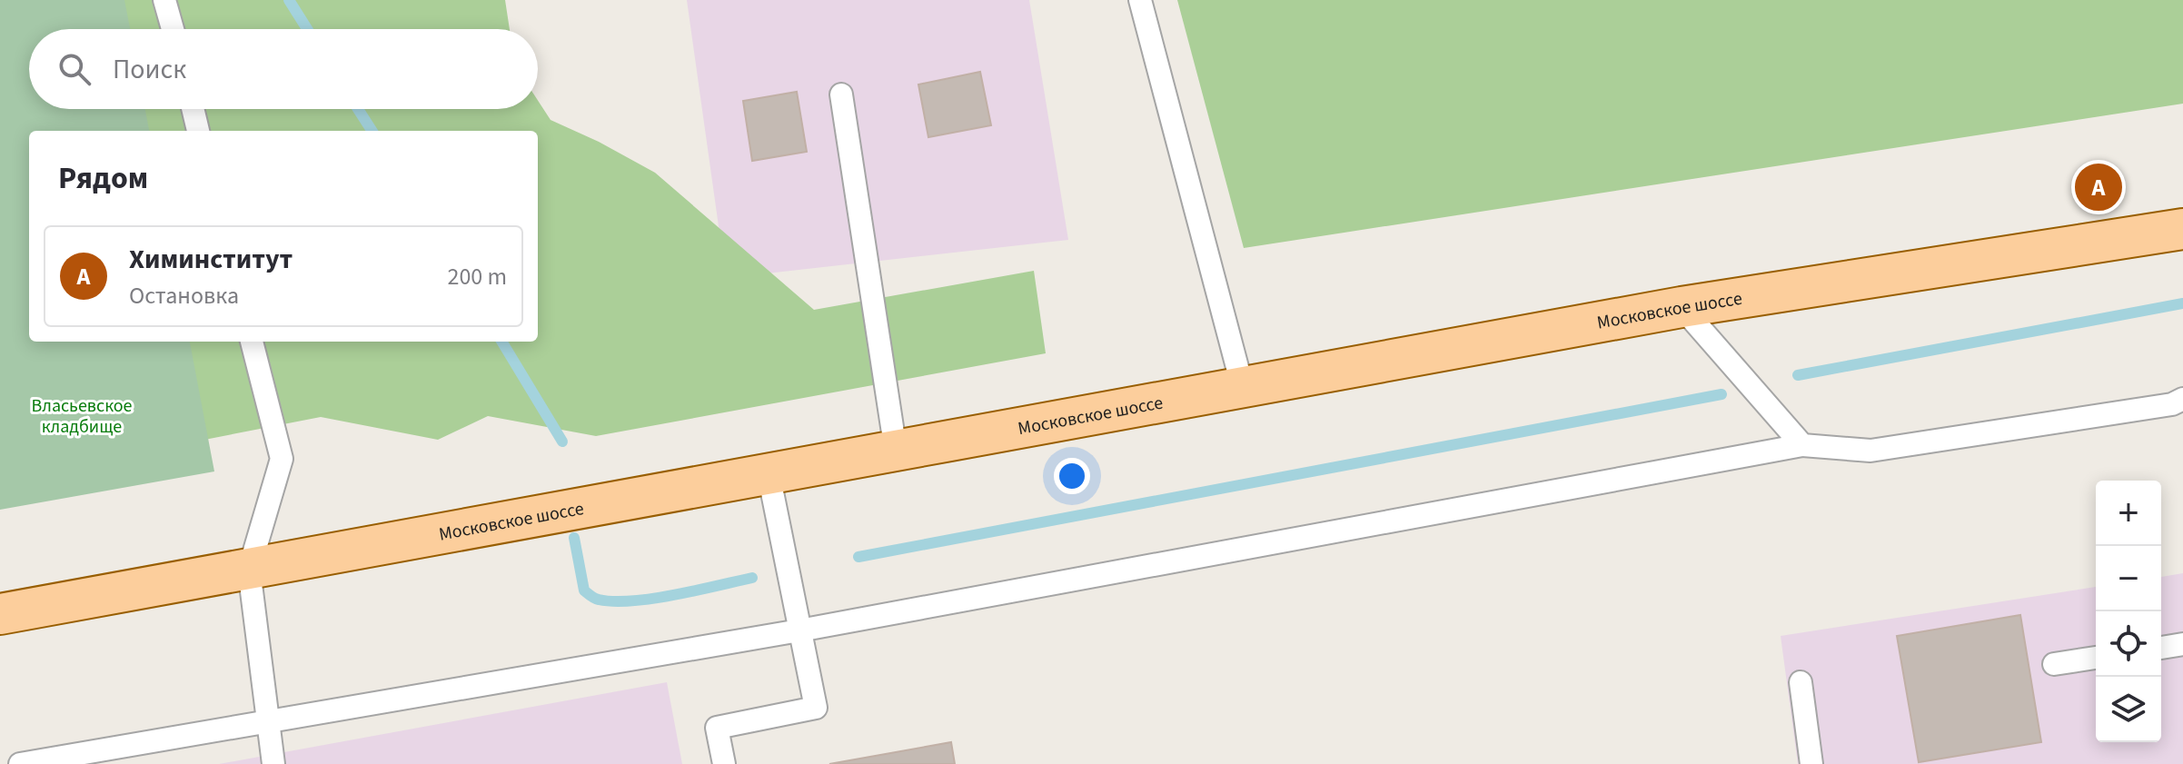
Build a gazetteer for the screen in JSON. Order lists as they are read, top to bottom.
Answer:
{
  "streets": {
    "main road": ["Московское шоссе"]
  },
  "parks": ["Власьевское кладбище"],
  "page": {
    "search": "Поиск",
    "heading": "Рядом",
    "pins": "A",
    "list": [
      {
        "mark": "A",
        "name": "Химинститут",
        "note": "Остановка",
        "value": "200 m"
      }
    ],
    "map_buttons": ["+", "−"]
  }
}
